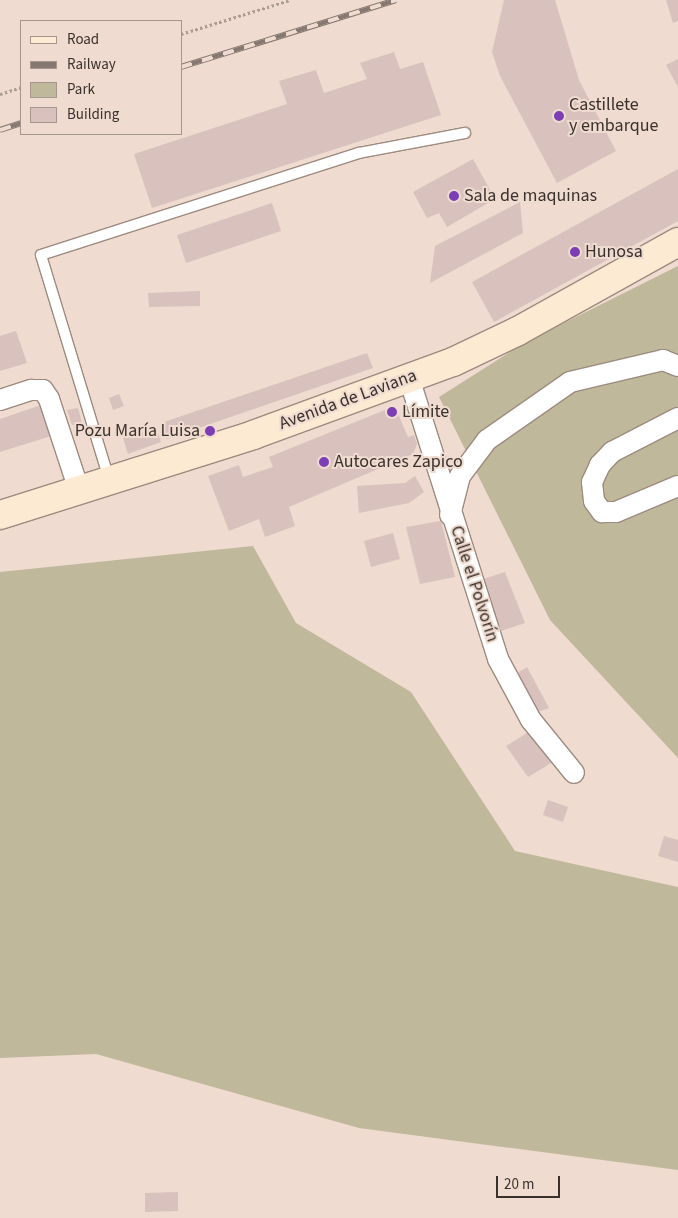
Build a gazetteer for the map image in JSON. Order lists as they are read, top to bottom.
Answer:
{
  "streets": {
    "street": ["Avenida de Laviana", "Calle el Polvorín"]
  },
  "crossings": [
    ["Avenida de Laviana", "Calle el Polvorín"]
  ],
  "places": [
    "Castillete y embarque",
    "Sala de maquinas",
    "Hunosa",
    "Límite",
    "Pozu María Luisa",
    "Autocares Zapico"
  ],
  "legend": [
    "Road",
    "Railway",
    "Park",
    "Building"
  ],
  "scale_bar": "20 m"
}
